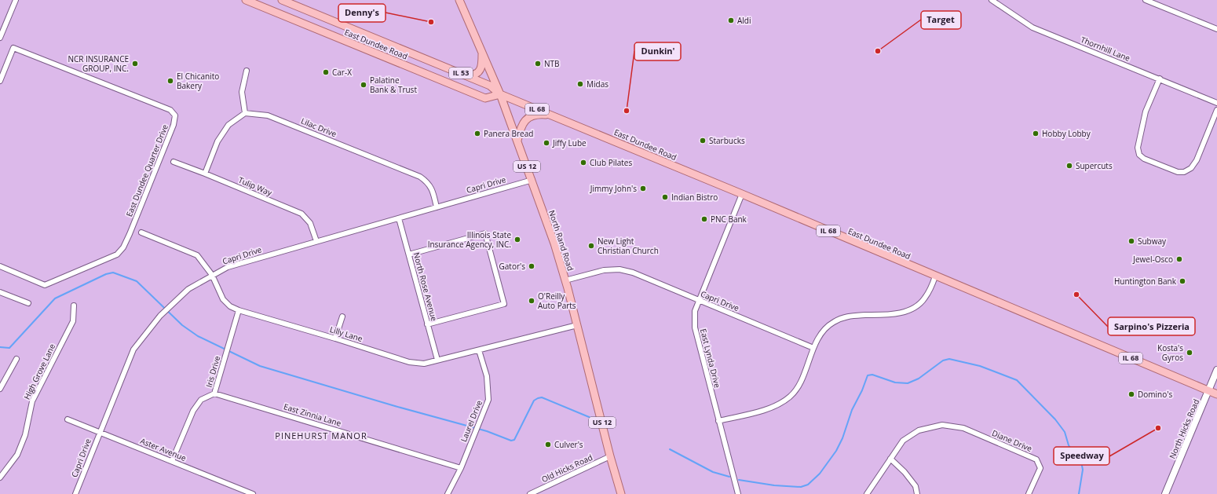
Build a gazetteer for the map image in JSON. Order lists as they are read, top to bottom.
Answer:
{
  "streets": {
    "main road": [
      "East Dundee Road",
      "IL 53",
      "IL 68",
      "US 12",
      "North Rand Road",
      "North Hicks Road"
    ],
    "street": [
      "Thornhill Lane",
      "Lilac Drive",
      "East Dundee Quarter Drive",
      "Capri Drive",
      "Tulip Way",
      "North Rose Avenue",
      "Lilly Lane",
      "East Lynda Drive",
      "High Grove Lane",
      "Iris Drive",
      "East Zinnia Lane",
      "Laurel Drive",
      "Diane Drive",
      "Aster Avenue",
      "Old Hicks Road"
    ]
  },
  "crossings": [
    ["East Dundee Road", "North Rand Road"],
    ["East Dundee Road", "East Lynda Drive"],
    ["East Dundee Road", "North Hicks Road"],
    ["Lilac Drive", "Capri Drive"],
    ["Capri Drive", "Tulip Way"],
    ["Capri Drive", "North Rand Road"],
    ["Capri Drive", "North Rose Avenue"],
    ["Capri Drive", "Lilly Lane"],
    ["Capri Drive", "East Lynda Drive"],
    ["Capri Drive", "Aster Avenue"],
    ["North Rand Road", "Lilly Lane"],
    ["North Rand Road", "Old Hicks Road"],
    ["North Rose Avenue", "Lilly Lane"],
    ["Lilly Lane", "Iris Drive"],
    ["Lilly Lane", "Laurel Drive"],
    ["Iris Drive", "East Zinnia Lane"],
    ["Iris Drive", "Aster Avenue"],
    ["East Zinnia Lane", "Laurel Drive"]
  ],
  "districts": ["PINEHURST MANOR"],
  "places": [
    "Aldi",
    "Denny's",
    "Target",
    "NCR INSURANCE GROUP, INC.",
    "NTB",
    "Car-X",
    "El Chicanito Bakery",
    "Midas",
    "Palatine Bank & Trust",
    "Dunkin'",
    "Panera Bread",
    "Hobby Lobby",
    "Starbucks",
    "Jiffy Lube",
    "Club Pilates",
    "Supercuts",
    "Jimmy John's",
    "Indian Bistro",
    "PNC Bank",
    "Illinois State Insurance Agency, INC.",
    "Subway",
    "New Light Christian Church",
    "Jewel-Osco",
    "Gator's",
    "Huntington Bank",
    "Sarpino's Pizzeria",
    "O'Reilly Auto Parts",
    "Kosta's Gyros",
    "Domino's",
    "Speedway",
    "Culver's"
  ]
}
